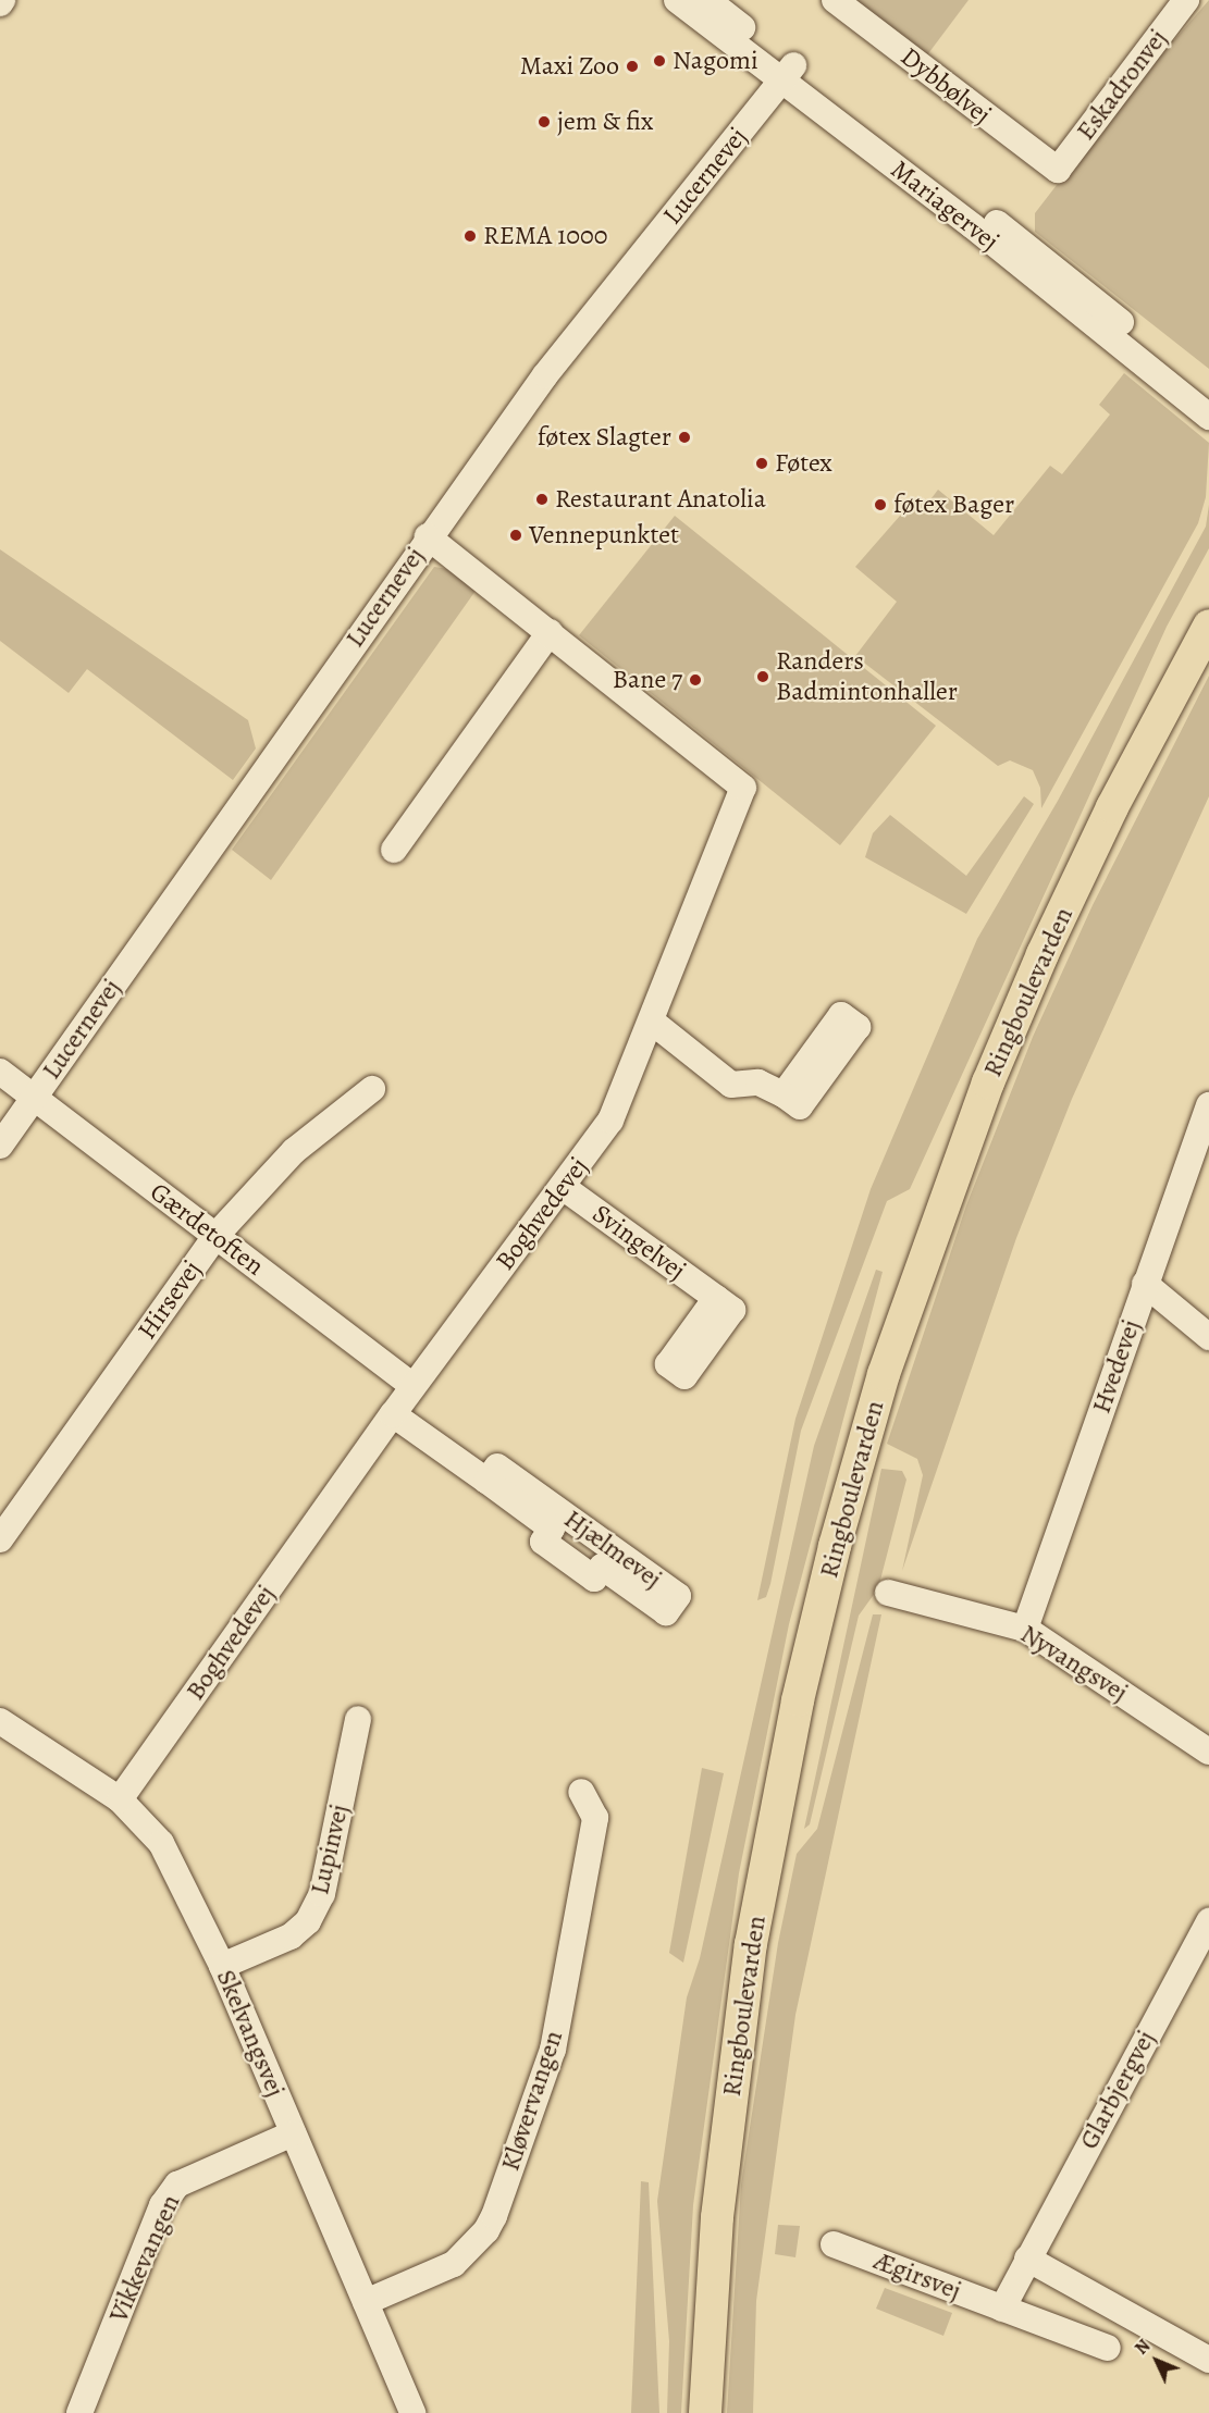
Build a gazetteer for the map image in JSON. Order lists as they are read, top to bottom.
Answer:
{
  "streets": {
    "main road": ["Ringboulevarden"],
    "street": [
      "Eskadronvej",
      "Dybbølvej",
      "Lucernevej",
      "Mariagervej",
      "Boghvedevej",
      "Gærdetoften",
      "Svingelvej",
      "Hirsevej",
      "Hvedevej",
      "Hjælmevej",
      "Nyvangsvej",
      "Lupinvej",
      "Skelvangsvej",
      "Glarbjergvej",
      "Kløvervangen",
      "Vikkevangen",
      "Ægirsvej"
    ]
  },
  "crossings": [
    ["Eskadronvej", "Dybbølvej"],
    ["Lucernevej", "Mariagervej"],
    ["Lucernevej", "Boghvedevej"],
    ["Lucernevej", "Gærdetoften"],
    ["Boghvedevej", "Gærdetoften"],
    ["Boghvedevej", "Svingelvej"],
    ["Boghvedevej", "Hjælmevej"],
    ["Boghvedevej", "Skelvangsvej"],
    ["Gærdetoften", "Hirsevej"],
    ["Hvedevej", "Nyvangsvej"],
    ["Lupinvej", "Skelvangsvej"],
    ["Skelvangsvej", "Kløvervangen"],
    ["Skelvangsvej", "Vikkevangen"]
  ],
  "places": [
    "Nagomi",
    "Maxi Zoo",
    "jem & fix",
    "REMA 1000",
    "føtex Slagter",
    "Føtex",
    "Restaurant Anatolia",
    "føtex Bager",
    "Vennepunktet",
    "Randers Badmintonhaller",
    "Bane 7"
  ],
  "north": "top left"
}
